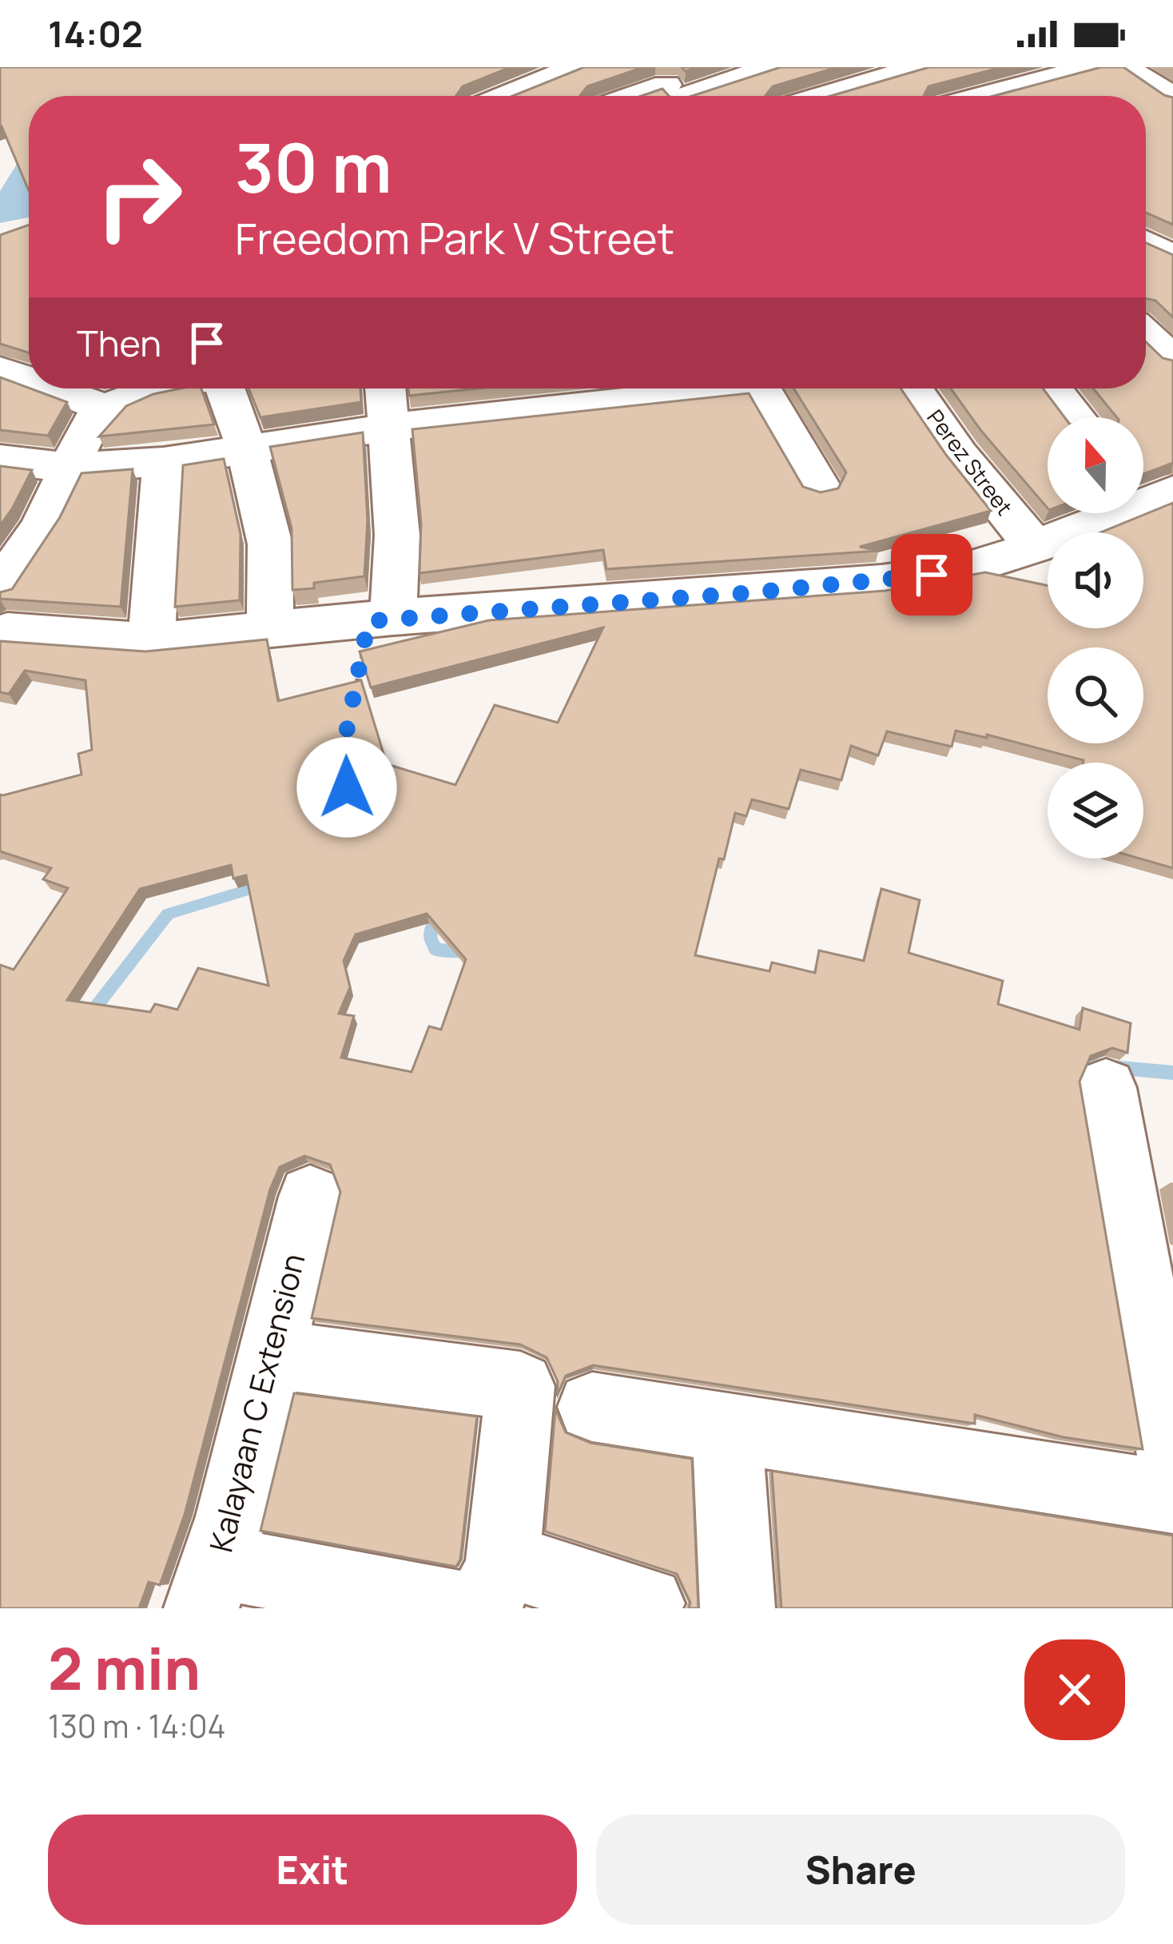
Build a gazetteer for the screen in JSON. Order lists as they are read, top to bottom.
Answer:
{
  "streets": {
    "street": ["Perez Street", "Kalayaan C Extension"]
  },
  "north": "top",
  "page": {
    "status": "14:02",
    "turn": ["30 m", "Freedom Park V Street"],
    "then": "Then",
    "heading": ["2 min", "130 m · 14:04"],
    "buttons": ["Exit", "Share"]
  }
}
